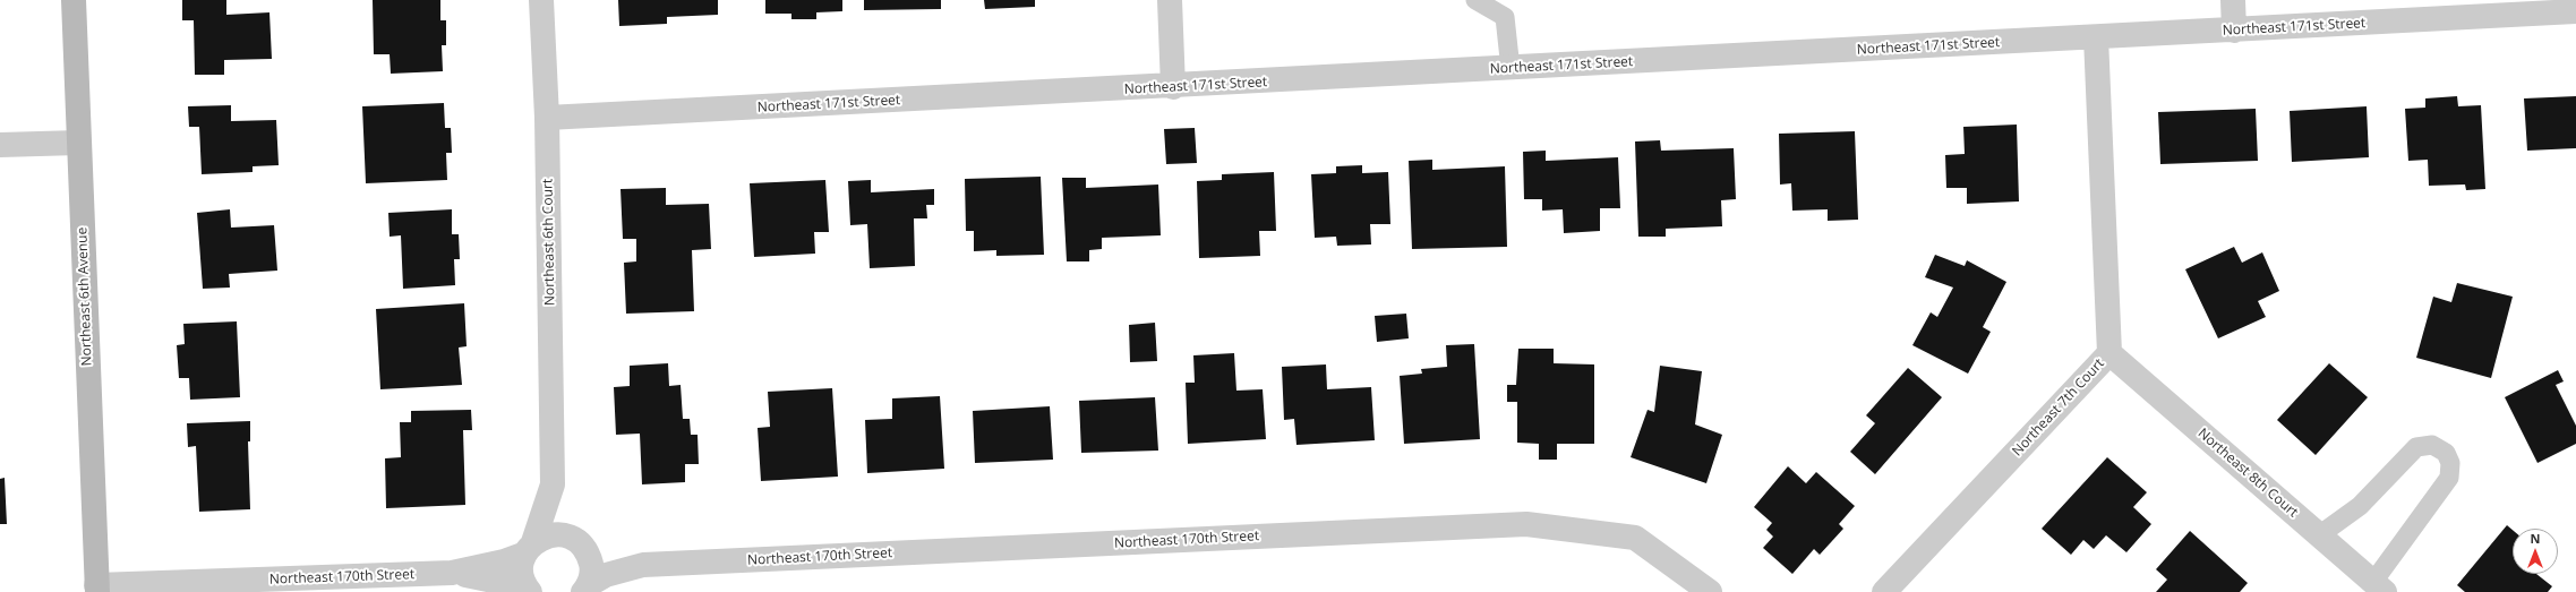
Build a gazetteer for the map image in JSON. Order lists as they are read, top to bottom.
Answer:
{
  "streets": {
    "main road": ["Northeast 6th Avenue"],
    "street": [
      "Northeast 171st Street",
      "Northeast 6th Court",
      "Northeast 7th Court",
      "Northeast 8th Court",
      "Northeast 170th Street"
    ]
  },
  "crossings": [
    ["Northeast 171st Street", "Northeast 6th Court"],
    ["Northeast 171st Street", "Northeast 7th Court"],
    ["Northeast 6th Court", "Northeast 170th Street"],
    ["Northeast 6th Avenue", "Northeast 170th Street"],
    ["Northeast 7th Court", "Northeast 8th Court"]
  ],
  "north": "top"
}
